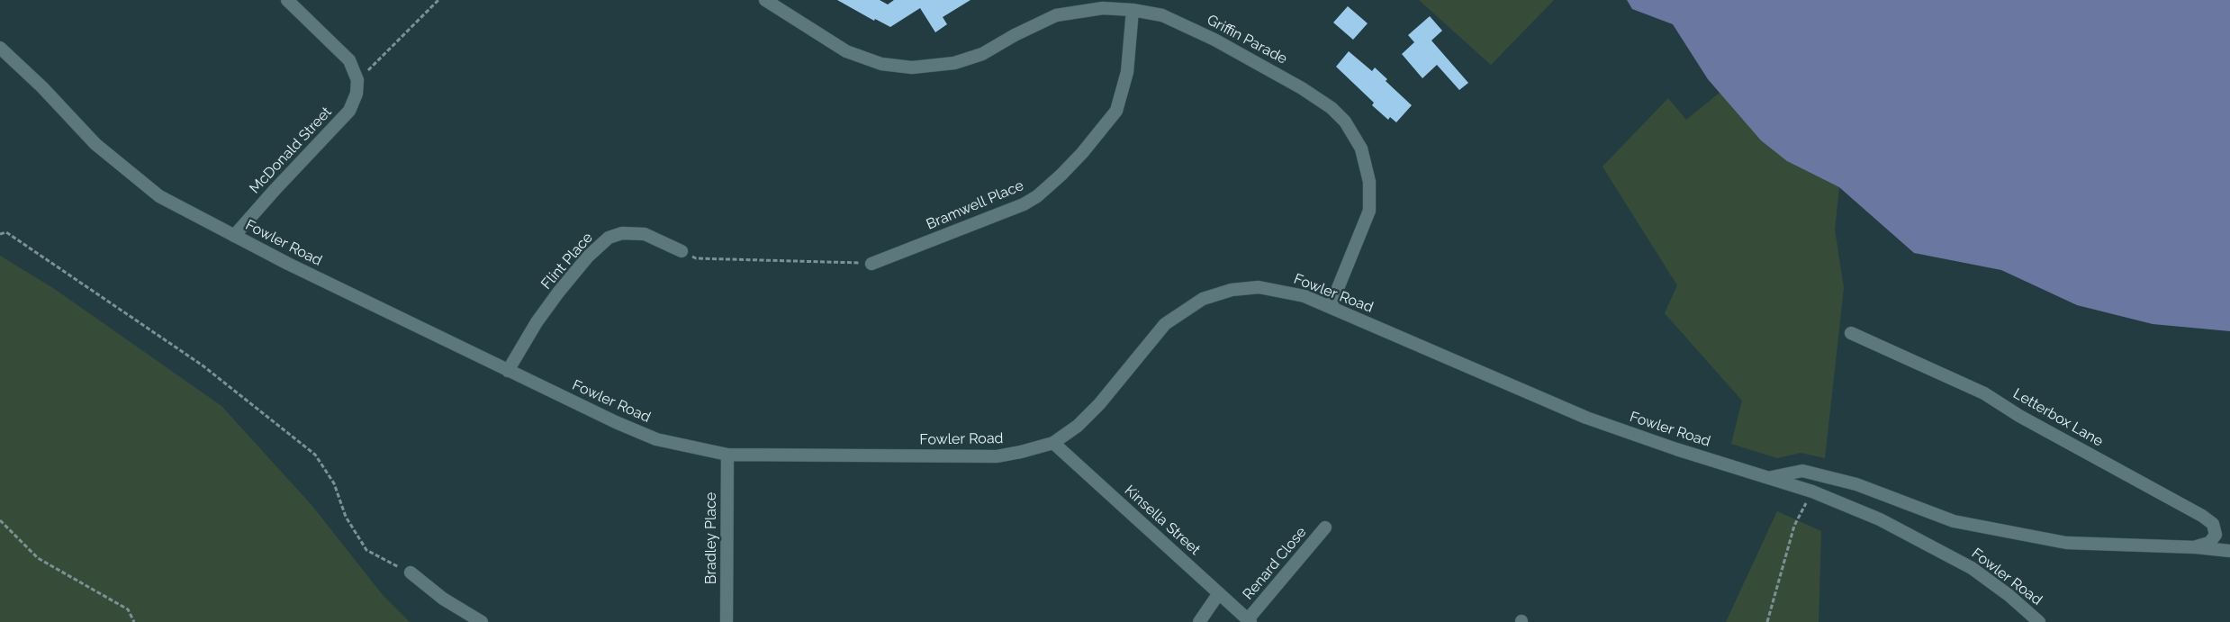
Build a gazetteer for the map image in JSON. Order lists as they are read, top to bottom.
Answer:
{
  "streets": {
    "street": [
      "Griffin Parade",
      "McDonald Street",
      "Bramwell Place",
      "Fowler Road",
      "Flint Place",
      "Letterbox Lane",
      "Kinsella Street",
      "Bradley Place",
      "Renard Close"
    ]
  },
  "crossings": [
    ["Griffin Parade", "Bramwell Place"],
    ["Griffin Parade", "Fowler Road"],
    ["McDonald Street", "Fowler Road"],
    ["Fowler Road", "Flint Place"],
    ["Fowler Road", "Kinsella Street"],
    ["Fowler Road", "Bradley Place"],
    ["Kinsella Street", "Renard Close"]
  ]
}
